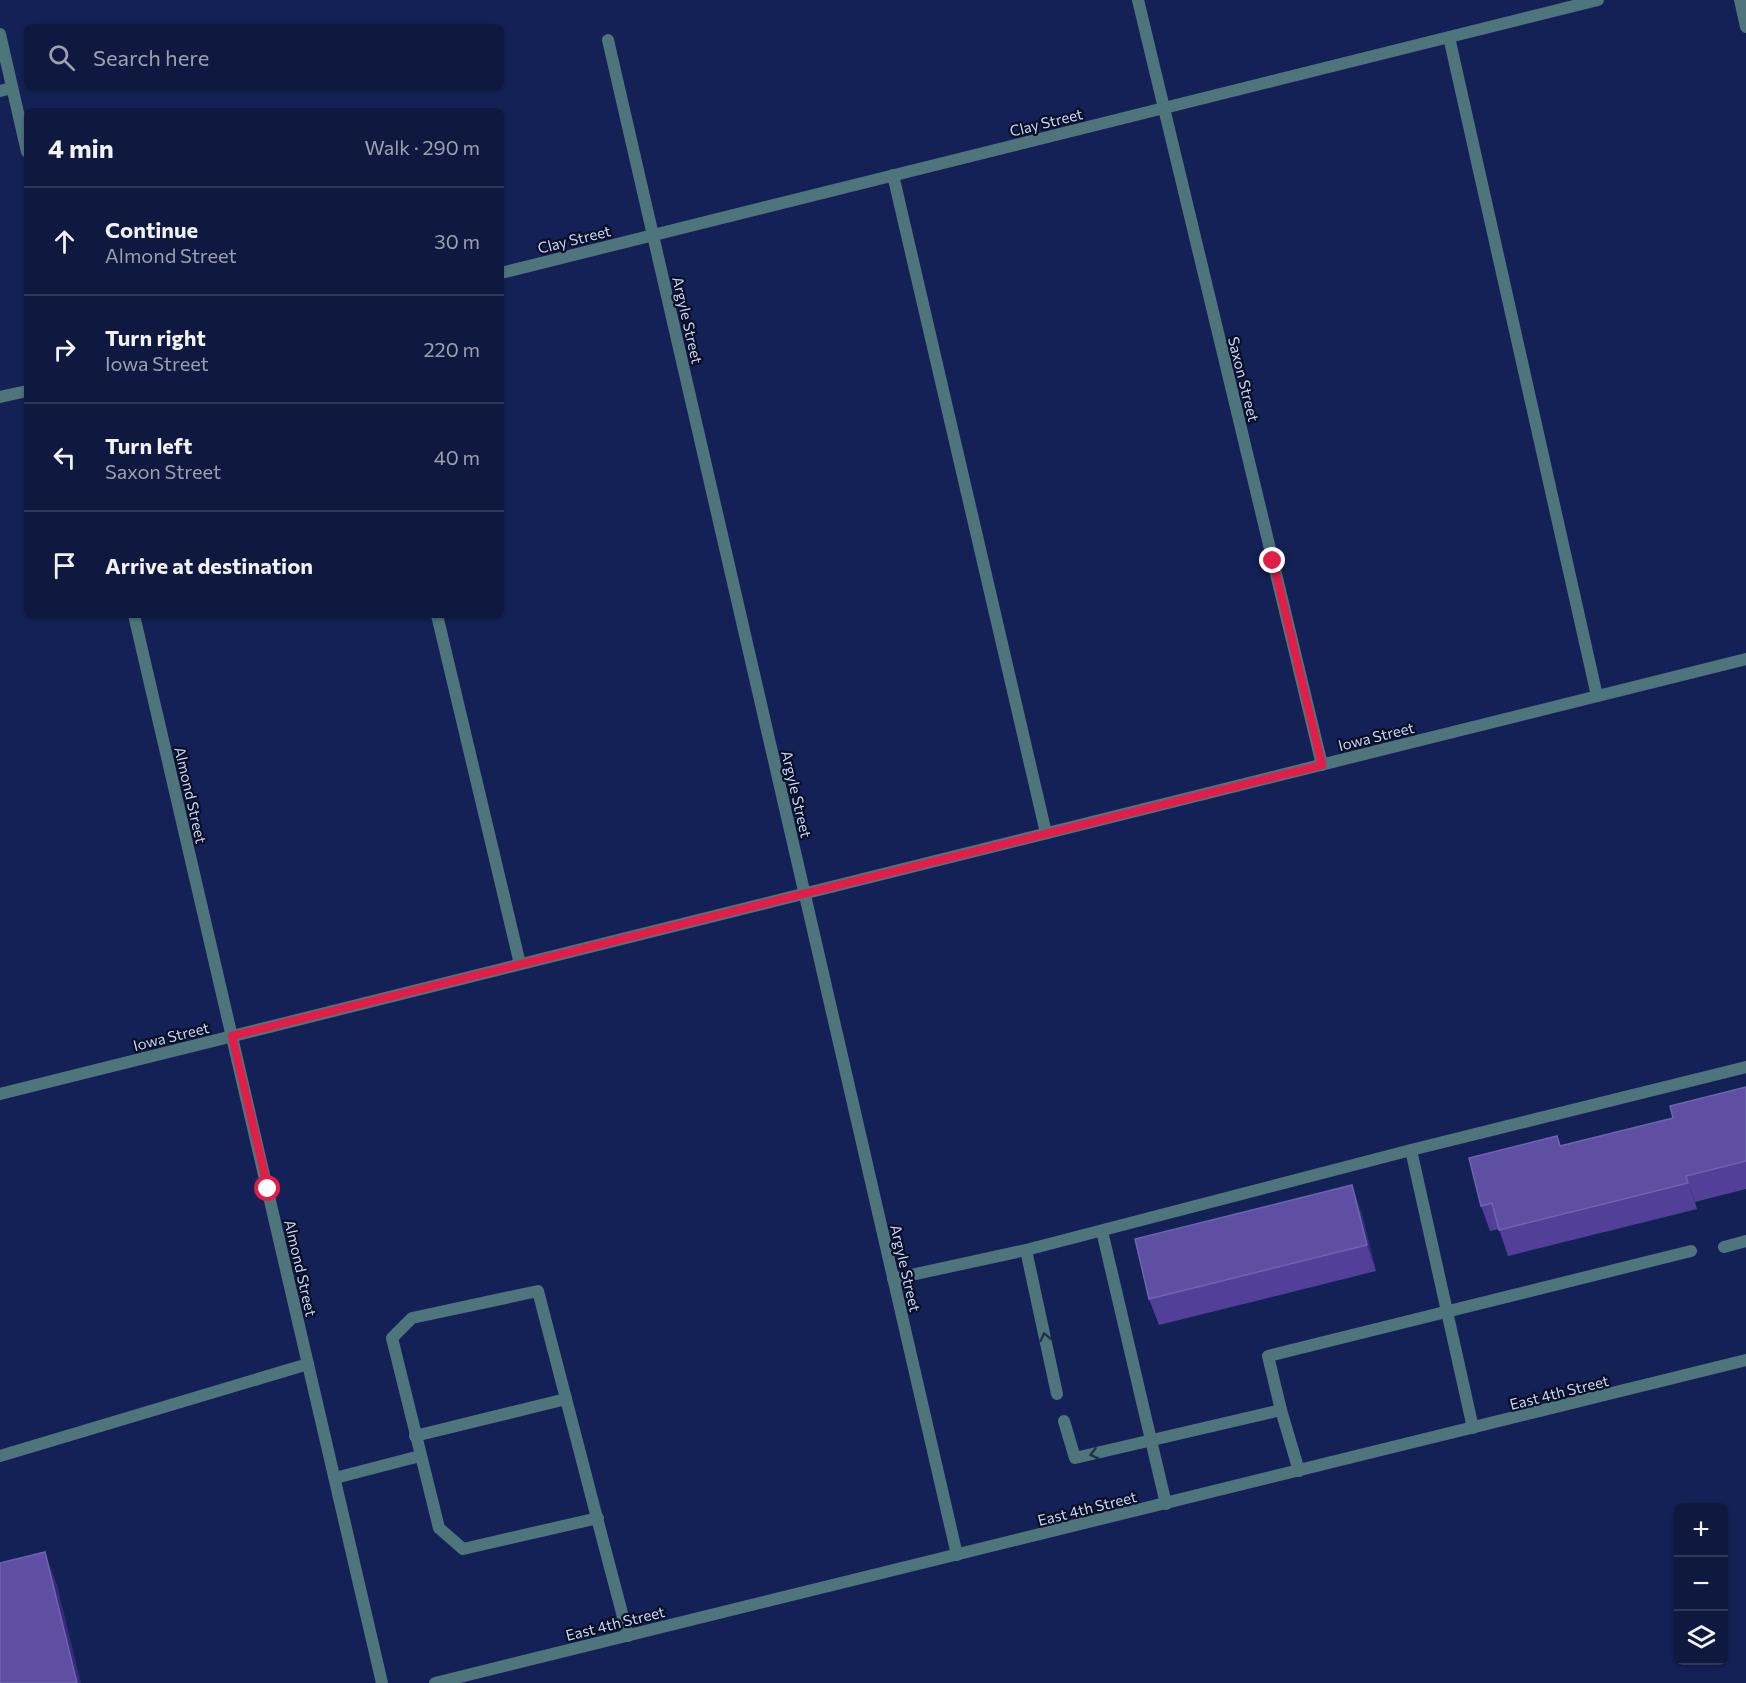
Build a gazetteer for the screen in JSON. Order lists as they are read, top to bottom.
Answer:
{
  "streets": {
    "street": [
      "Clay Street",
      "Argyle Street",
      "Saxon Street",
      "Iowa Street",
      "Almond Street",
      "East 4th Street"
    ]
  },
  "crossings": [
    ["Clay Street", "Argyle Street"],
    ["Clay Street", "Saxon Street"],
    ["Argyle Street", "Iowa Street"],
    ["Argyle Street", "East 4th Street"],
    ["Saxon Street", "Iowa Street"],
    ["Iowa Street", "Almond Street"]
  ],
  "page": {
    "search": "Search here",
    "heading": ["4 min", "Walk · 290 m"],
    "list": [
      ["Continue", "Almond Street", "30 m"],
      ["Turn right", "Iowa Street", "220 m"],
      ["Turn left", "Saxon Street", "40 m"],
      "Arrive at destination"
    ],
    "map_buttons": ["+", "−"]
  }
}
